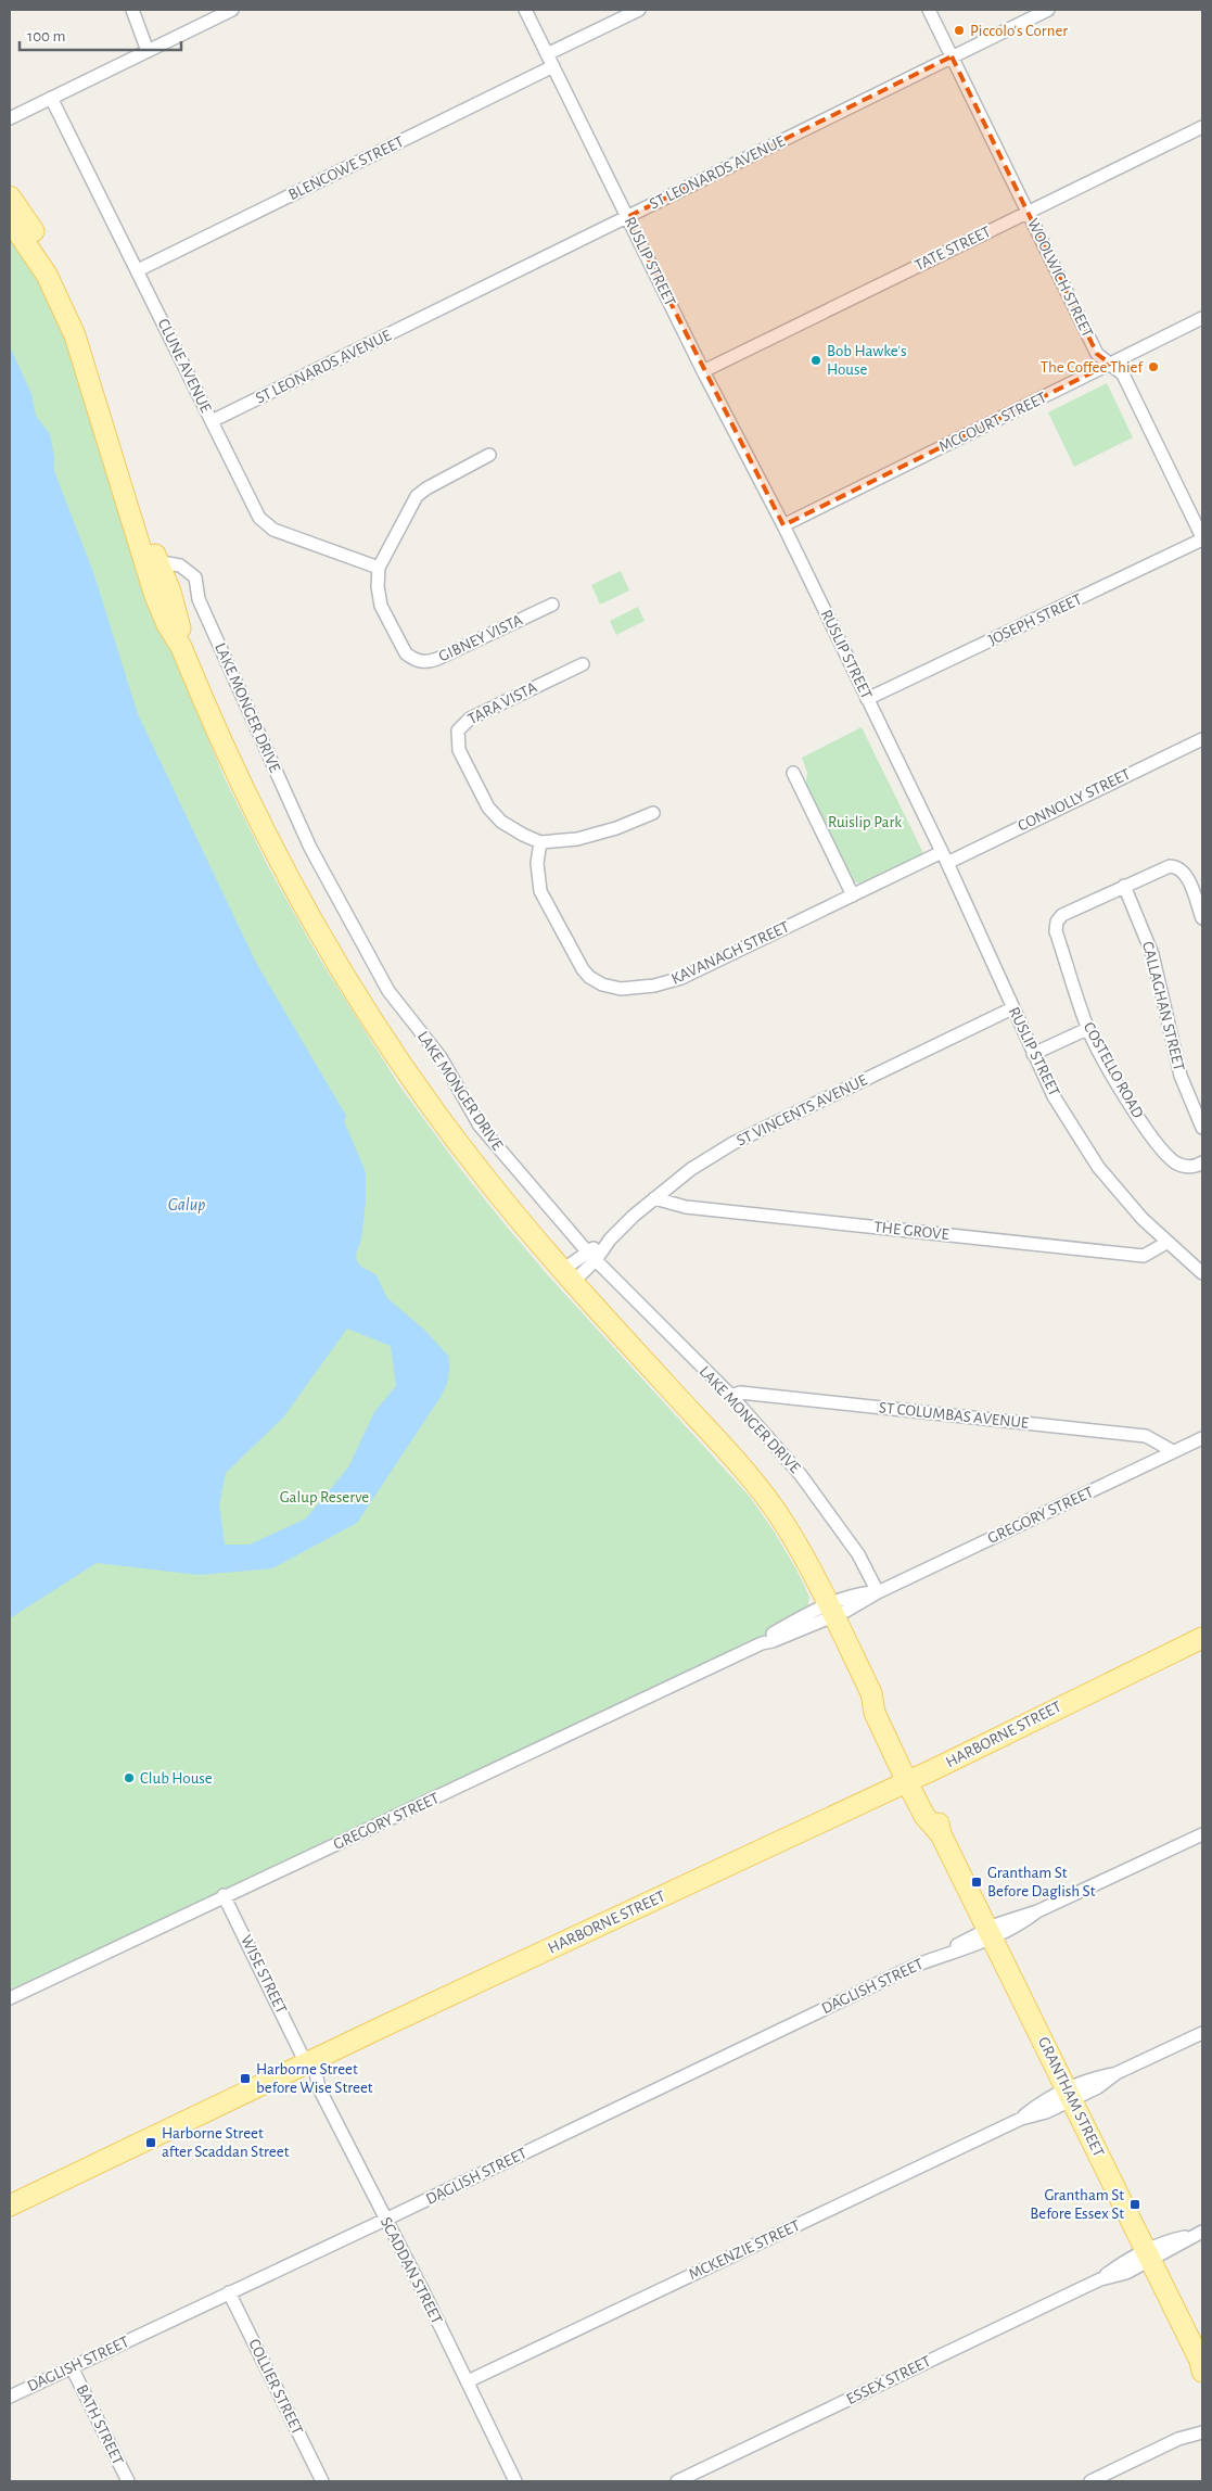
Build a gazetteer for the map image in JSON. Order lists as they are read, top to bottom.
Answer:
{
  "streets": {
    "main road": ["LAKE MONGER DRIVE", "HARBORNE STREET", "GRANTHAM STREET"],
    "street": [
      "BLENCOWE STREET",
      "ST LEONARDS AVENUE",
      "TATE STREET",
      "RUSLIP STREET",
      "WOOLWICH STREET",
      "CLUNE AVENUE",
      "MCCOURT STREET",
      "JOSEPH STREET",
      "GIBNEY VISTA",
      "TARA VISTA",
      "CONNOLLY STREET",
      "KAVANAGH STREET",
      "CALLAGHAN STREET",
      "COSTELLO ROAD",
      "ST VINCENTS AVENUE",
      "THE GROVE",
      "ST COLUMBAS AVENUE",
      "GREGORY STREET",
      "WISE STREET",
      "DAGLISH STREET",
      "MCKENZIE STREET",
      "SCADDAN STREET",
      "ESSEX STREET",
      "COLLIER STREET",
      "BATH STREET"
    ]
  },
  "crossings": [
    ["BLENCOWE STREET", "RUSLIP STREET"],
    ["BLENCOWE STREET", "CLUNE AVENUE"],
    ["ST LEONARDS AVENUE", "RUSLIP STREET"],
    ["ST LEONARDS AVENUE", "WOOLWICH STREET"],
    ["ST LEONARDS AVENUE", "CLUNE AVENUE"],
    ["TATE STREET", "RUSLIP STREET"],
    ["TATE STREET", "WOOLWICH STREET"],
    ["RUSLIP STREET", "MCCOURT STREET"],
    ["RUSLIP STREET", "JOSEPH STREET"],
    ["RUSLIP STREET", "CONNOLLY STREET"],
    ["RUSLIP STREET", "KAVANAGH STREET"],
    ["RUSLIP STREET", "ST VINCENTS AVENUE"],
    ["RUSLIP STREET", "THE GROVE"],
    ["WOOLWICH STREET", "MCCOURT STREET"],
    ["WOOLWICH STREET", "JOSEPH STREET"],
    ["CLUNE AVENUE", "GIBNEY VISTA"],
    ["TARA VISTA", "KAVANAGH STREET"],
    ["LAKE MONGER DRIVE", "ST VINCENTS AVENUE"],
    ["LAKE MONGER DRIVE", "ST COLUMBAS AVENUE"],
    ["LAKE MONGER DRIVE", "GREGORY STREET"],
    ["LAKE MONGER DRIVE", "GRANTHAM STREET"],
    ["CONNOLLY STREET", "KAVANAGH STREET"],
    ["CALLAGHAN STREET", "COSTELLO ROAD"],
    ["ST VINCENTS AVENUE", "THE GROVE"],
    ["ST COLUMBAS AVENUE", "GREGORY STREET"],
    ["GREGORY STREET", "WISE STREET"],
    ["GREGORY STREET", "GRANTHAM STREET"],
    ["HARBORNE STREET", "WISE STREET"],
    ["HARBORNE STREET", "GRANTHAM STREET"],
    ["HARBORNE STREET", "SCADDAN STREET"],
    ["WISE STREET", "SCADDAN STREET"],
    ["DAGLISH STREET", "GRANTHAM STREET"],
    ["DAGLISH STREET", "SCADDAN STREET"],
    ["DAGLISH STREET", "COLLIER STREET"],
    ["DAGLISH STREET", "BATH STREET"],
    ["GRANTHAM STREET", "MCKENZIE STREET"],
    ["GRANTHAM STREET", "ESSEX STREET"],
    ["MCKENZIE STREET", "SCADDAN STREET"]
  ],
  "water": ["Galup"],
  "parks": ["Ruislip Park", "Galup Reserve"],
  "places": {
    "other": [
      "Piccolo's Corner",
      "Bob Hawke's House",
      "The Coffee Thief",
      "Club House"
    ],
    "transit": [
      "Grantham St Before Daglish St",
      "Harborne Street before Wise Street",
      "Harborne Street after Scaddan Street",
      "Grantham St Before Essex St"
    ]
  },
  "scale_bar": "100 m"
}
